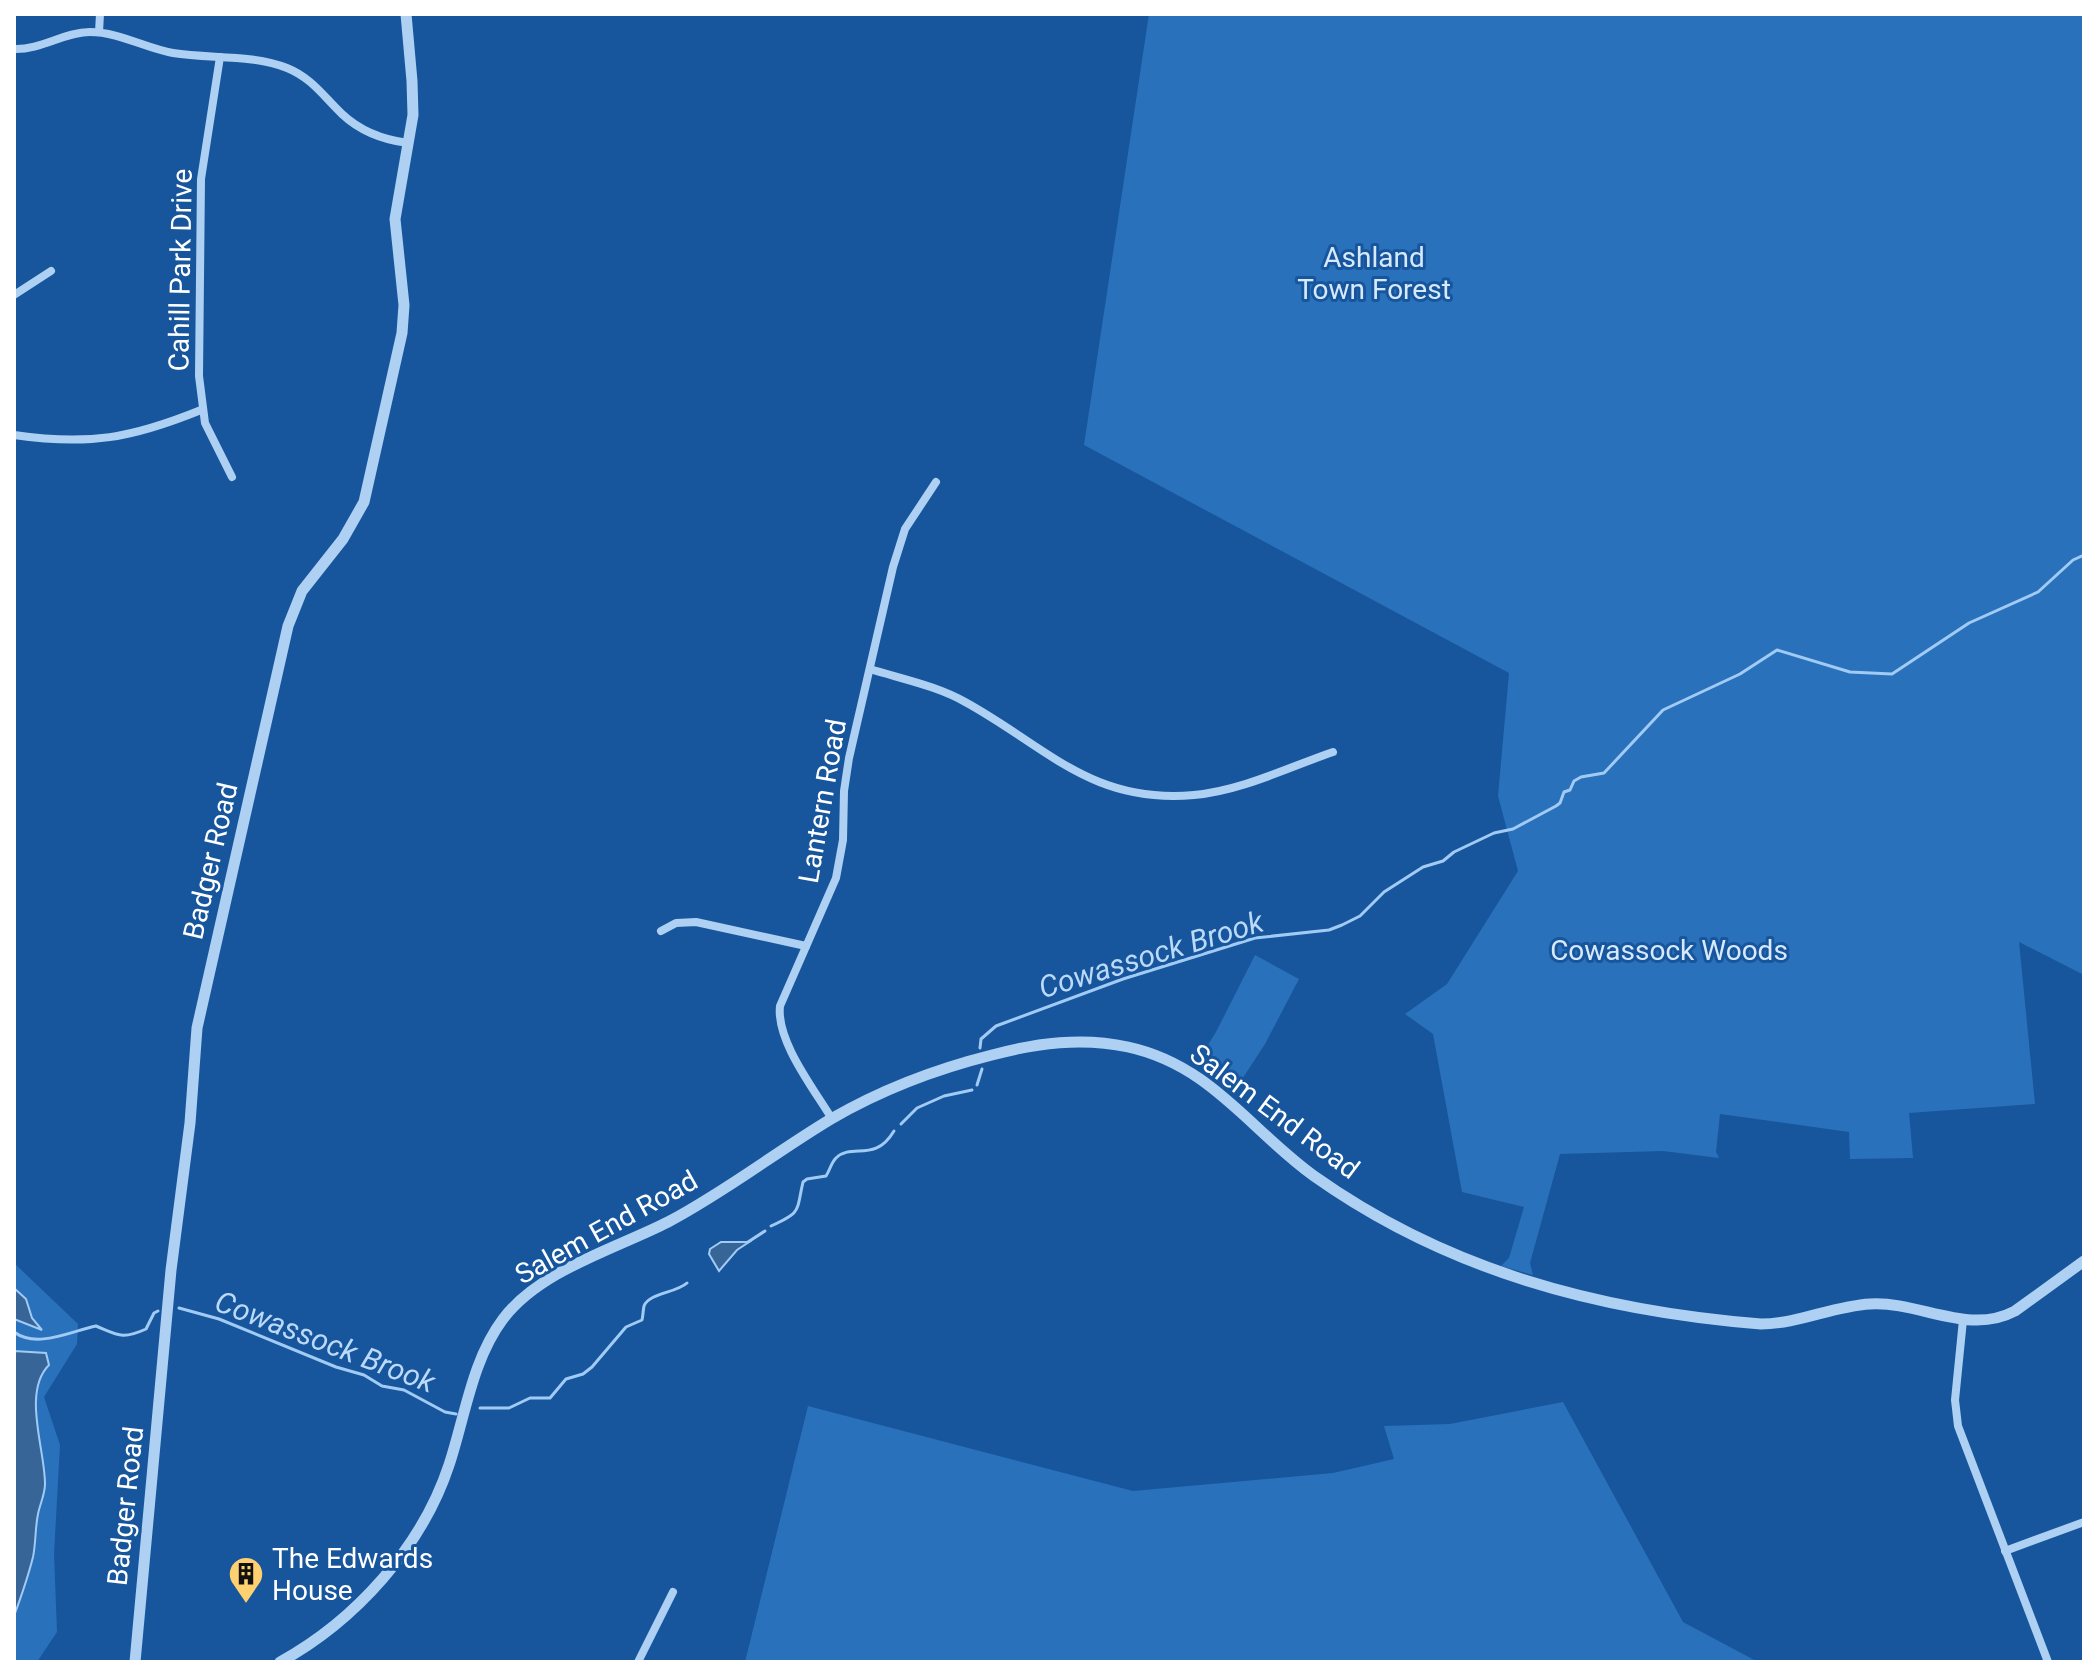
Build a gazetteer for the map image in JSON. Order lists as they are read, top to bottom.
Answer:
{
  "streets": {
    "street": [
      "Cahill Park Drive",
      "Lantern Road",
      "Badger Road",
      "Salem End Road"
    ]
  },
  "crossings": [
    ["Lantern Road", "Salem End Road"]
  ],
  "water": ["Cowassock Brook"],
  "parks": ["Ashland Town Forest", "Cowassock Woods"],
  "places": {
    "building": ["The Edwards House"]
  }
}
